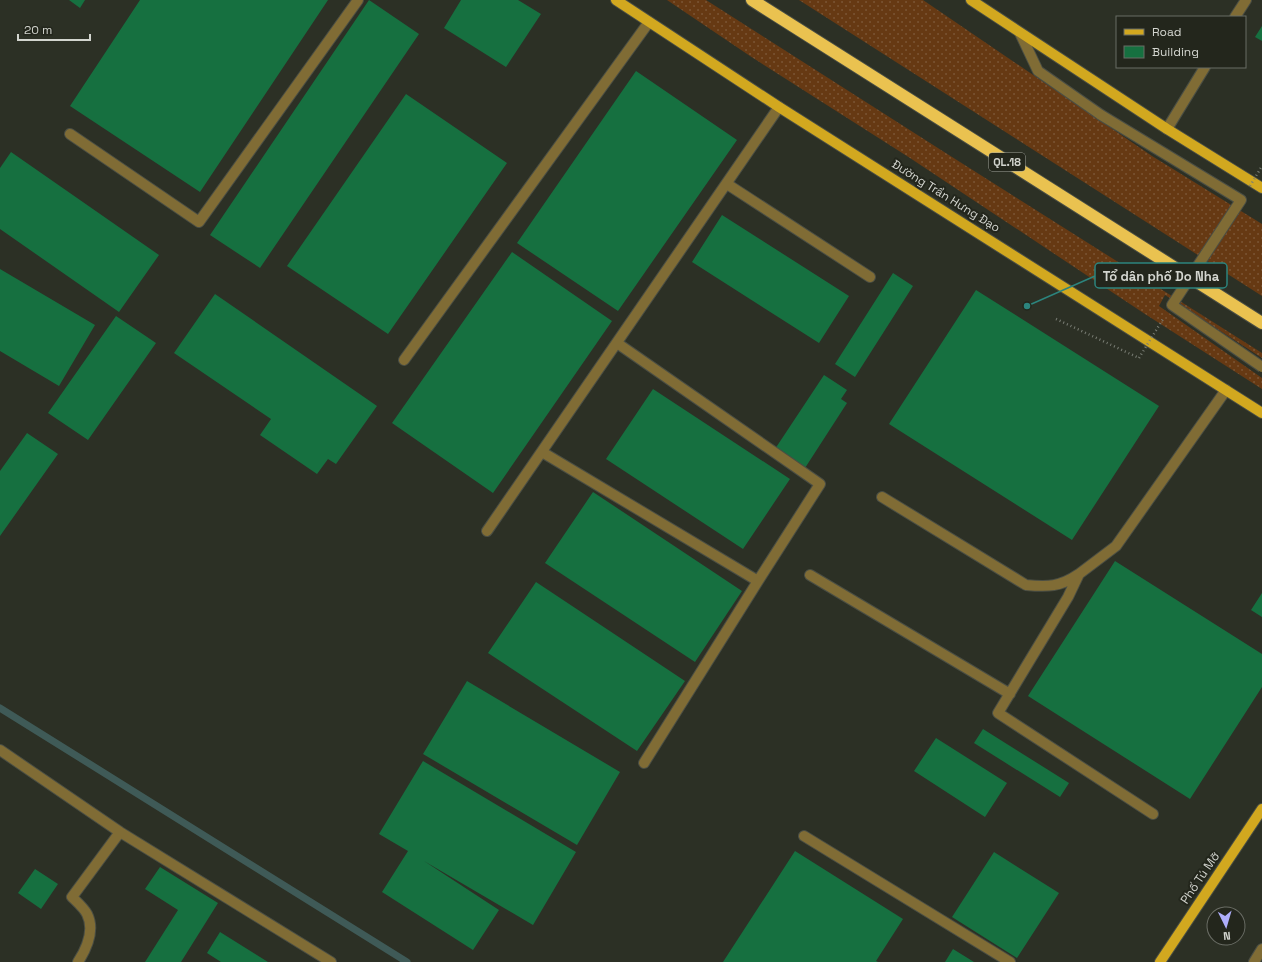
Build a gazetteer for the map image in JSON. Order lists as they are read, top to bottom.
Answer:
{
  "streets": {
    "highway": ["QL.18"],
    "main road": ["Đường Trần Hưng Đạo", "Phố Tú Mỡ"]
  },
  "places": ["Tổ dân phố Do Nha"],
  "legend": ["Road", "Building"],
  "scale_bar": "20 m",
  "north": "bottom"
}
